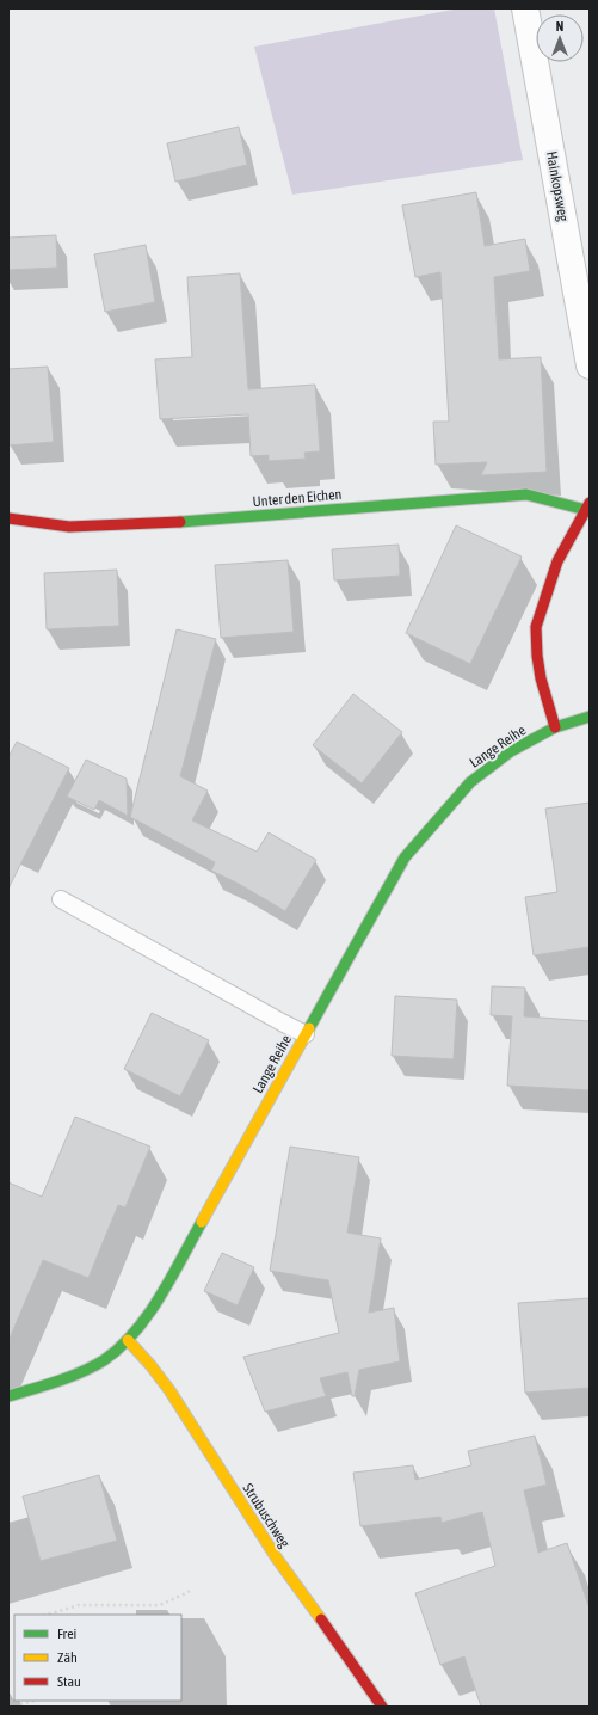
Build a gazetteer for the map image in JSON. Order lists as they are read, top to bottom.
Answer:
{
  "streets": {
    "street": [
      "Hainkopsweg",
      "Unter den Eichen",
      "Lange Reihe",
      "Strubuschweg"
    ]
  },
  "crossings": [
    ["Lange Reihe", "Strubuschweg"]
  ],
  "legend": ["Frei", "Zäh", "Stau"],
  "north": "top"
}
